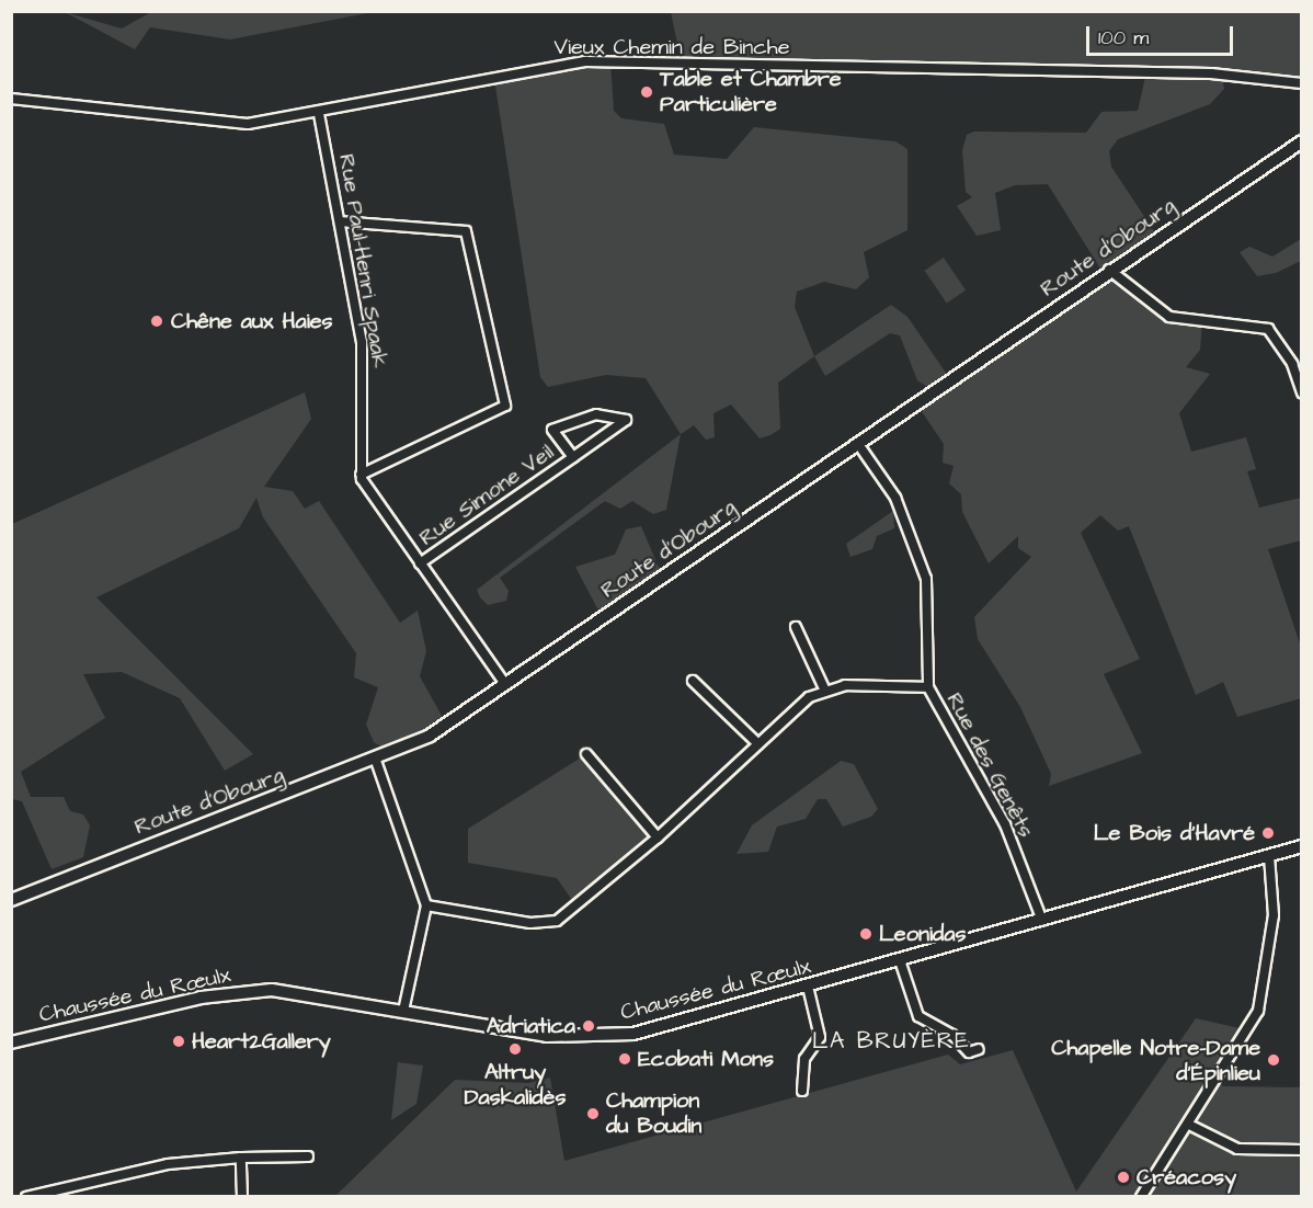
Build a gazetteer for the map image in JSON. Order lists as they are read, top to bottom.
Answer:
{
  "streets": {
    "main road": ["Route d'Obourg", "Chaussée du Rœulx"],
    "street": [
      "Vieux Chemin de Binche",
      "Rue Paul-Henri Spaak",
      "Rue Simone Veil",
      "Rue des Genêts"
    ]
  },
  "crossings": [
    ["Vieux Chemin de Binche", "Rue Paul-Henri Spaak"],
    ["Route d'Obourg", "Rue Paul-Henri Spaak"],
    ["Route d'Obourg", "Rue des Genêts"],
    ["Rue Paul-Henri Spaak", "Rue Simone Veil"],
    ["Rue des Genêts", "Chaussée du Rœulx"]
  ],
  "districts": ["LA BRUYÈRE"],
  "places": [
    "Table et Chambre Particulière",
    "Chêne aux Haies",
    "Le Bois d'Havré",
    "Leonidas",
    "Adriatica",
    "Heart2Gallery",
    "Altruy Daskalidès",
    "Ecobati Mons",
    "Chapelle Notre-Dame d'Épinlieu",
    "Champion du Boudin",
    "Créacosy"
  ],
  "scale_bar": "100 m"
}
